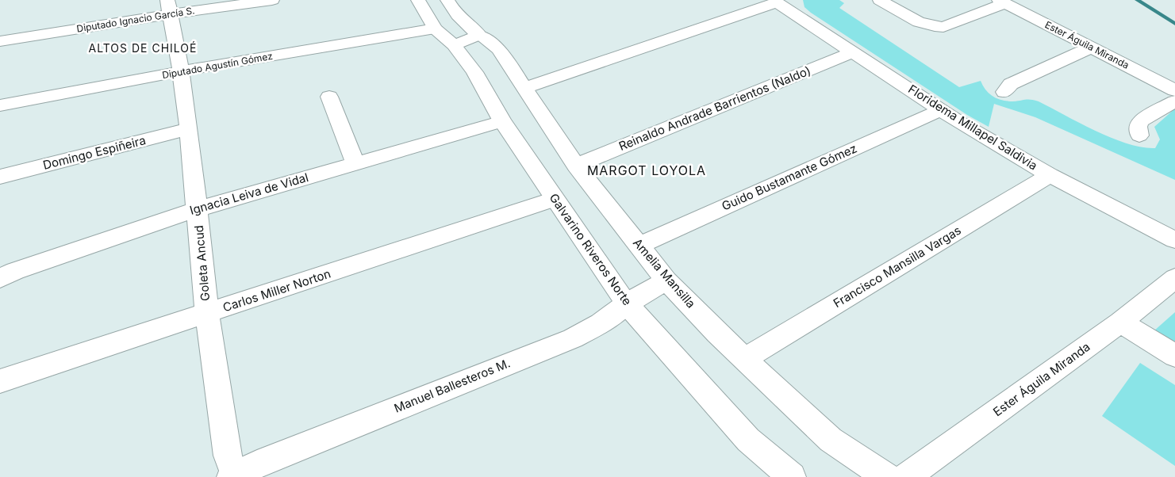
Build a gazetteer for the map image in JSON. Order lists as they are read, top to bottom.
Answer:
{
  "streets": {
    "street": [
      "Diputado Ignacio García S.",
      "Ester Águila Miranda",
      "Diputado Agustín Gómez",
      "Reinaldo Andrade Barrientos (Naldo)",
      "Floridema Millapel Saldivia",
      "Domingo Espiñeira",
      "Guido Bustamante Gómez",
      "Ignacia Leiva de Vidal",
      "Galvarino Riveros Norte",
      "Goleta Ancud",
      "Francisco Mansilla Vargas",
      "Amelia Mansilla",
      "Carlos Miller Norton",
      "Manuel Ballesteros M."
    ]
  },
  "crossings": [
    ["Diputado Ignacio García S.", "Goleta Ancud"],
    ["Diputado Agustín Gómez", "Galvarino Riveros Norte"],
    ["Diputado Agustín Gómez", "Goleta Ancud"],
    ["Reinaldo Andrade Barrientos (Naldo)", "Floridema Millapel Saldivia"],
    ["Reinaldo Andrade Barrientos (Naldo)", "Amelia Mansilla"],
    ["Floridema Millapel Saldivia", "Guido Bustamante Gómez"],
    ["Floridema Millapel Saldivia", "Francisco Mansilla Vargas"],
    ["Floridema Millapel Saldivia", "Amelia Mansilla"],
    ["Domingo Espiñeira", "Goleta Ancud"],
    ["Guido Bustamante Gómez", "Amelia Mansilla"],
    ["Ignacia Leiva de Vidal", "Galvarino Riveros Norte"],
    ["Ignacia Leiva de Vidal", "Goleta Ancud"],
    ["Galvarino Riveros Norte", "Carlos Miller Norton"],
    ["Galvarino Riveros Norte", "Manuel Ballesteros M."],
    ["Goleta Ancud", "Carlos Miller Norton"],
    ["Goleta Ancud", "Manuel Ballesteros M."],
    ["Francisco Mansilla Vargas", "Amelia Mansilla"],
    ["Amelia Mansilla", "Manuel Ballesteros M."]
  ],
  "districts": ["ALTOS DE CHILOÉ", "MARGOT LOYOLA"]
}
